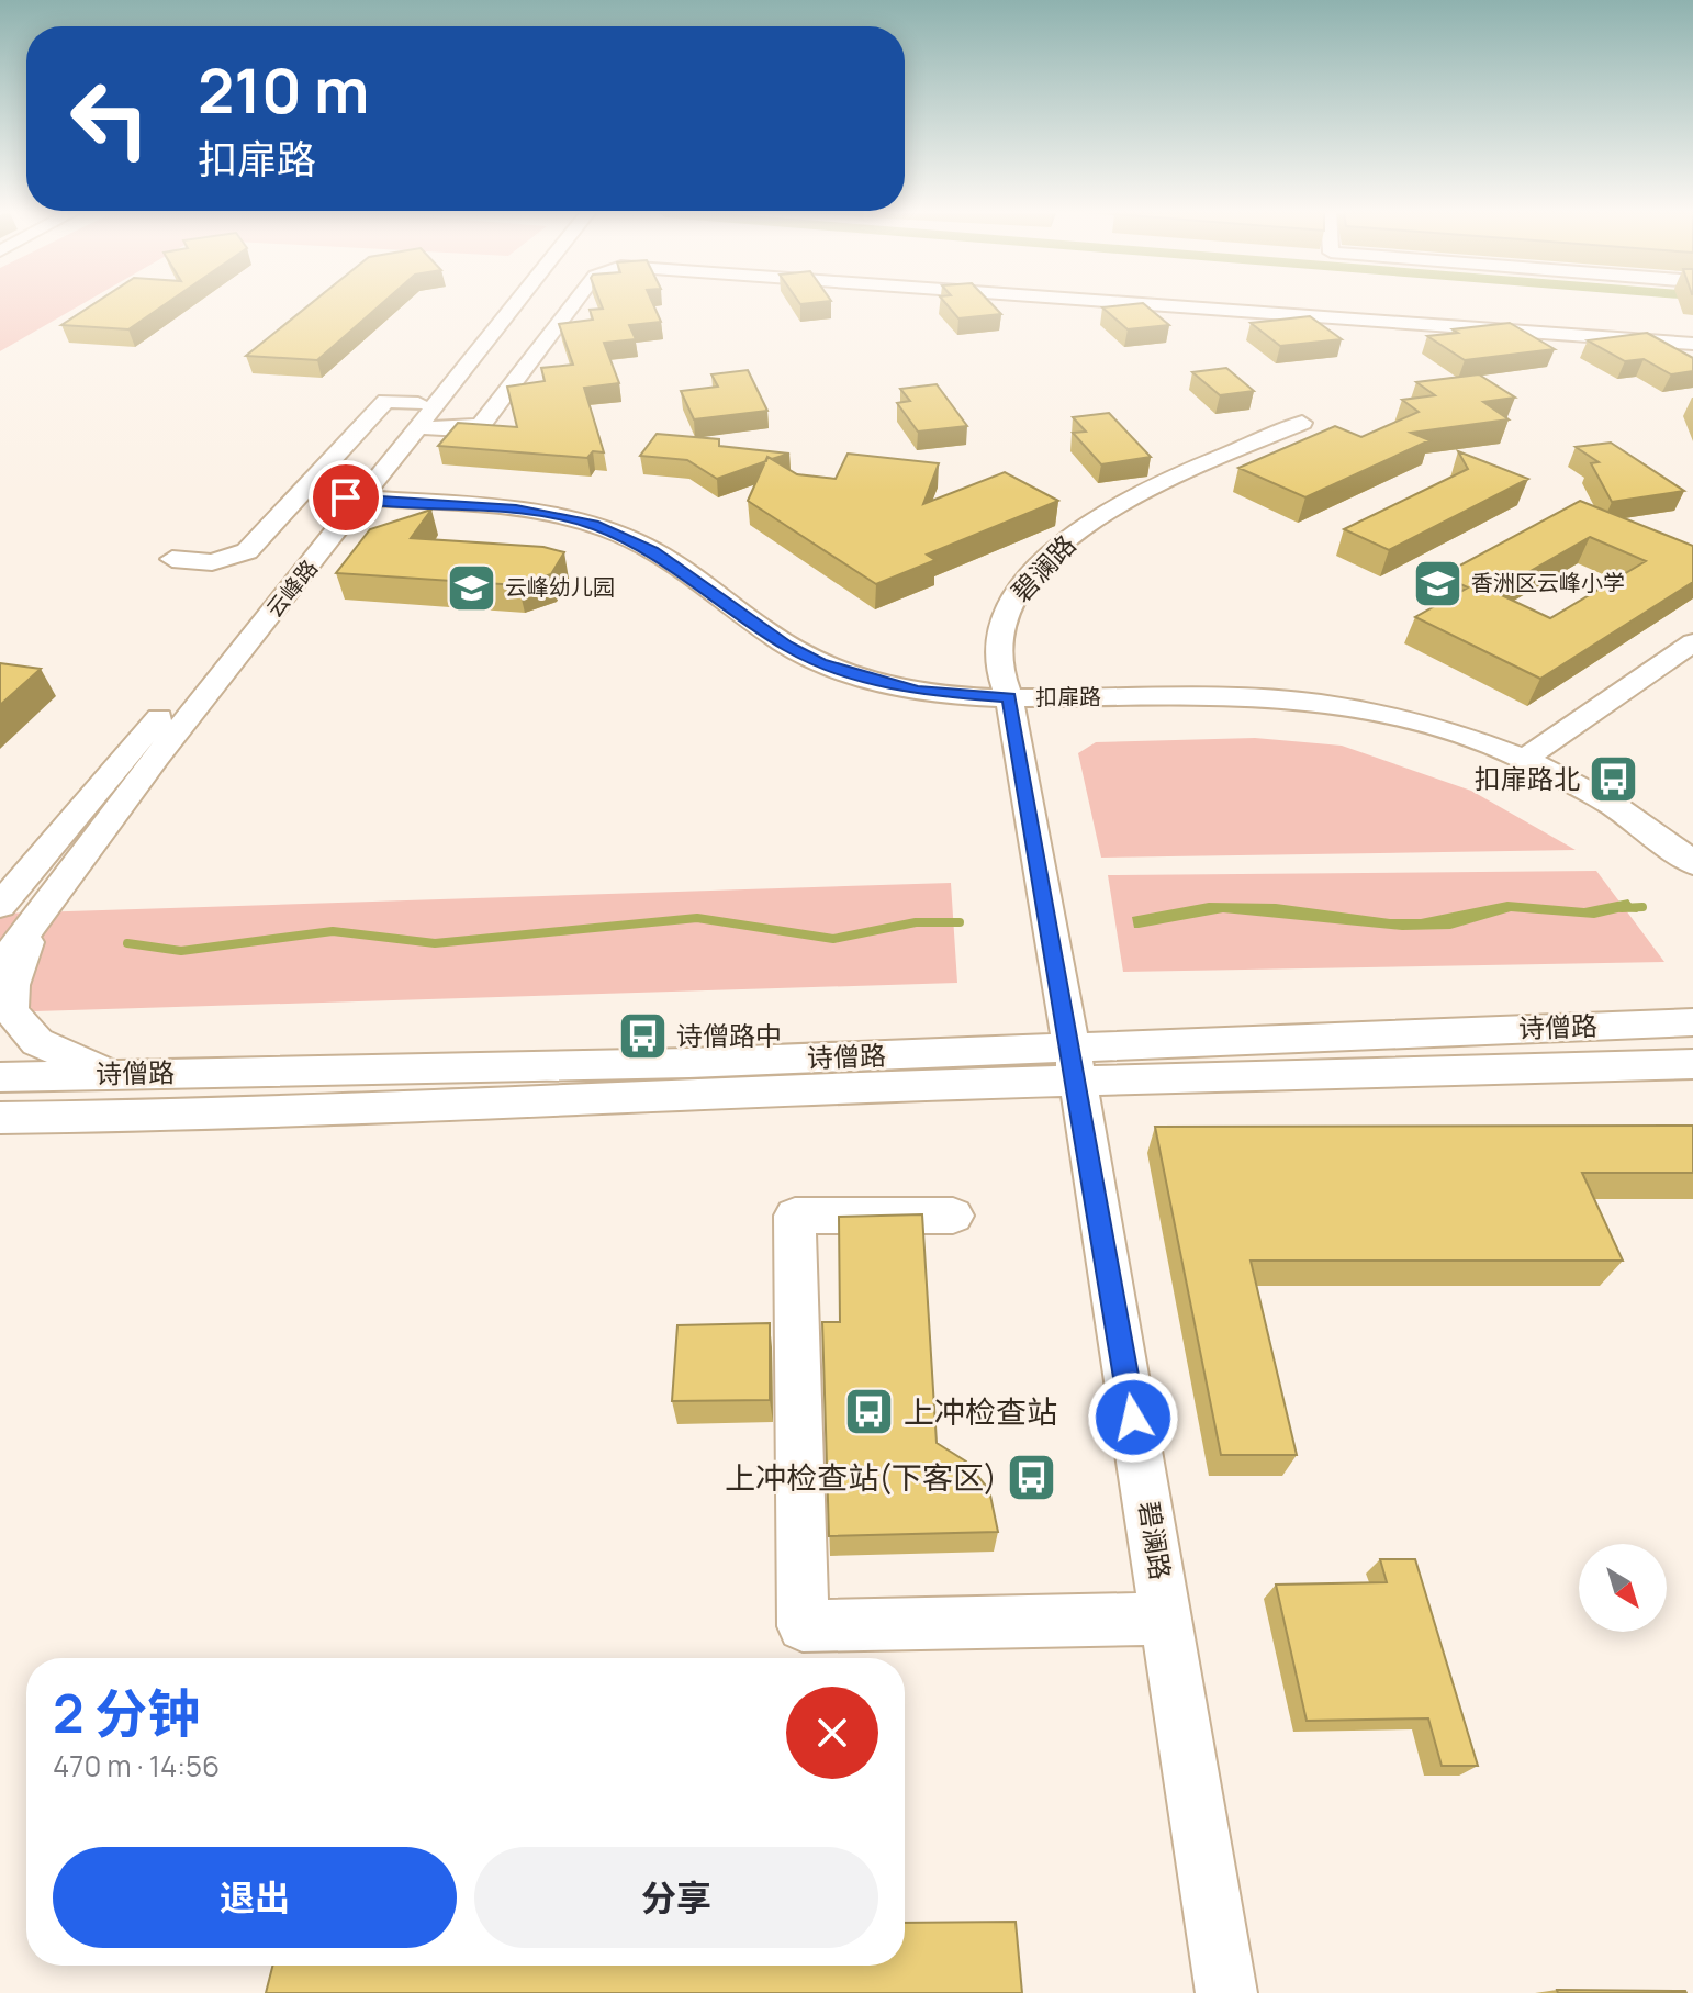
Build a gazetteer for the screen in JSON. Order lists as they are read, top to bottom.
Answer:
{
  "streets": {
    "street": [
      "碧澜路",
      "云峰路",
      "扣扉路",
      "诗僧路"
    ]
  },
  "crossings": [
    ["碧澜路", "扣扉路"],
    ["碧澜路", "诗僧路"],
    ["云峰路", "扣扉路"]
  ],
  "places": {
    "school or university": ["香洲区云峰小学", "云峰幼儿园"],
    "bus stop": [
      "扣扉路北",
      "诗僧路中",
      "上冲检查站",
      "上冲检查站(下客区)"
    ]
  },
  "north": "bottom right",
  "page": {
    "turn": ["210 m", "扣扉路"],
    "heading": ["2 分钟", "470 m · 14:56"],
    "buttons": ["退出", "分享"]
  }
}
